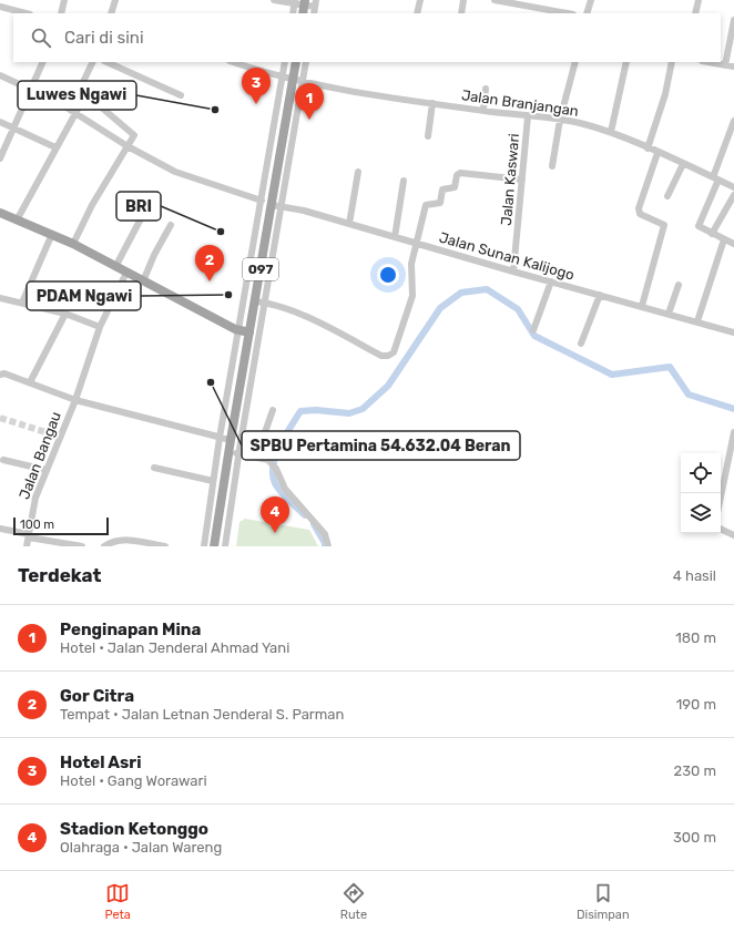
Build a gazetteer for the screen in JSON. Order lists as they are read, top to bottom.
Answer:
{
  "streets": {
    "main road": ["097"],
    "street": [
      "Jalan Branjangan",
      "Jalan Kaswari",
      "Jalan Sunan Kalijogo",
      "Jalan Bangau"
    ]
  },
  "crossings": [
    ["Jalan Branjangan", "Jalan Kaswari"],
    ["Jalan Branjangan", "097"],
    ["Jalan Kaswari", "Jalan Sunan Kalijogo"],
    ["Jalan Sunan Kalijogo", "097"]
  ],
  "places": [
    "Luwes Ngawi",
    "BRI",
    "PDAM Ngawi",
    "SPBU Pertamina 54.632.04 Beran"
  ],
  "scale_bar": "100 m",
  "page": {
    "search": "Cari di sini",
    "pins": [
      "3",
      "1",
      "2",
      "4"
    ],
    "scale": "100 m",
    "heading": ["Terdekat", "4 hasil"],
    "list": [
      {
        "mark": "1",
        "name": "Penginapan Mina",
        "note": "Hotel · Jalan Jenderal Ahmad Yani",
        "value": "180 m"
      },
      {
        "mark": "2",
        "name": "Gor Citra",
        "note": "Tempat · Jalan Letnan Jenderal S. Parman",
        "value": "190 m"
      },
      {
        "mark": "3",
        "name": "Hotel Asri",
        "note": "Hotel · Gang Worawari",
        "value": "230 m"
      },
      {
        "mark": "4",
        "name": "Stadion Ketonggo",
        "note": "Olahraga · Jalan Wareng",
        "value": "300 m"
      }
    ],
    "nav": ["Peta", "Rute", "Disimpan"]
  }
}
